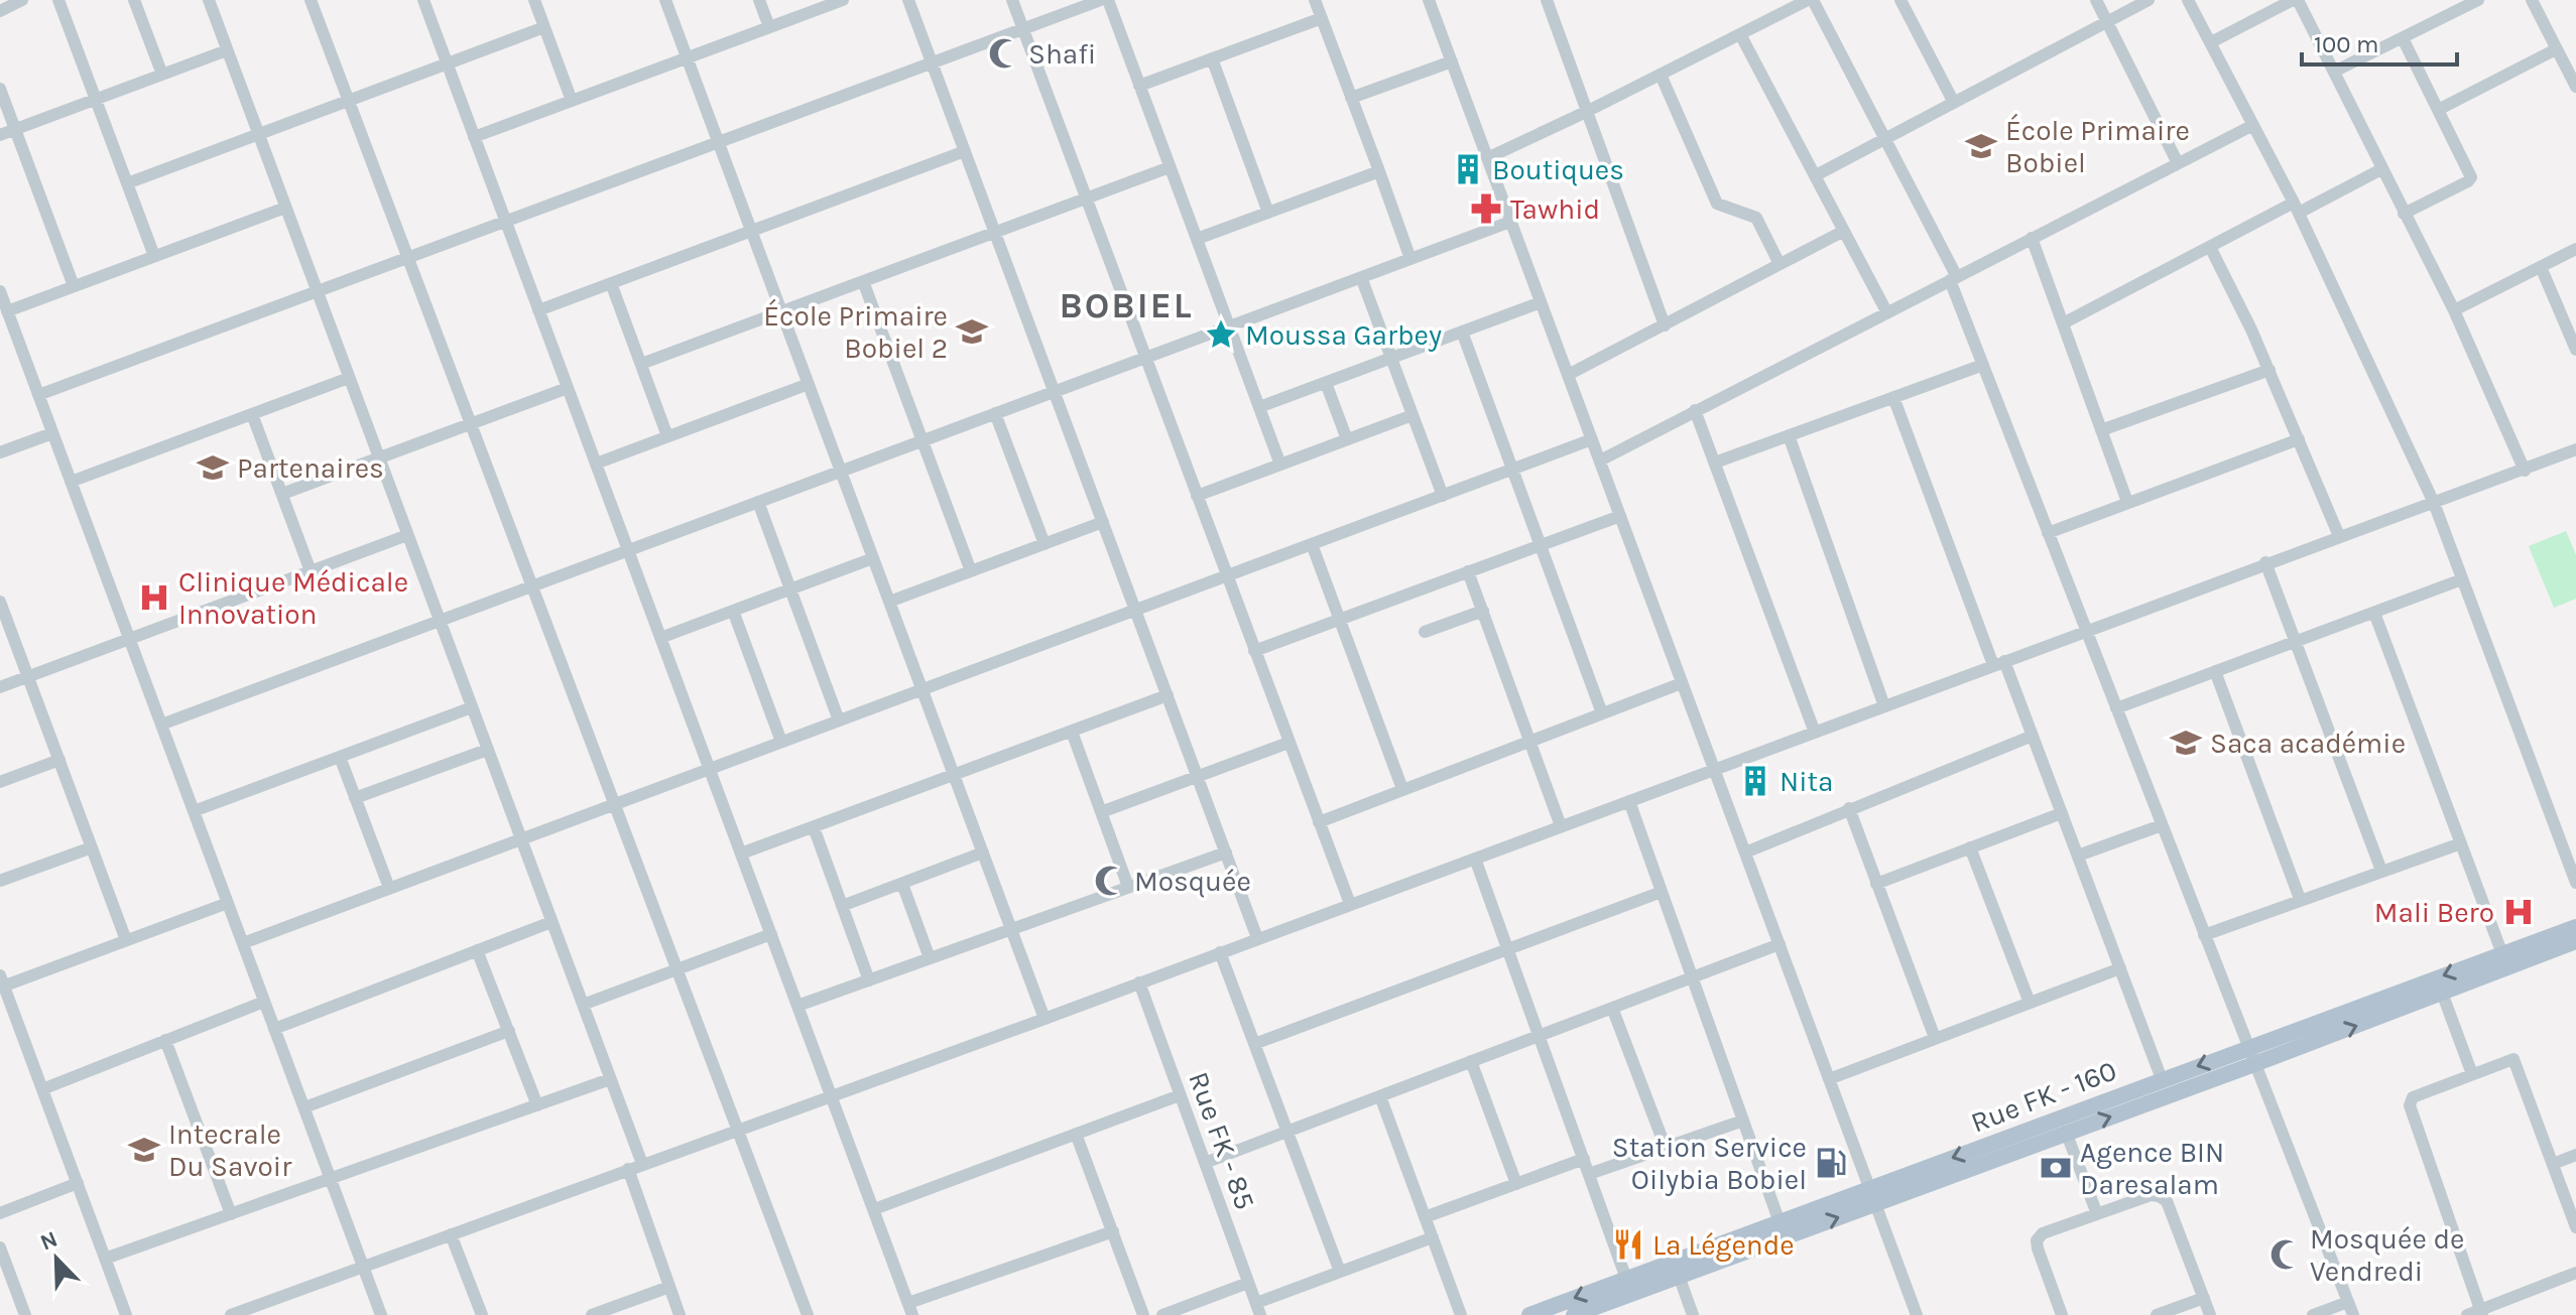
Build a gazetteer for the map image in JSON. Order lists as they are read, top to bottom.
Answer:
{
  "streets": {
    "main road": ["Rue FK - 160"],
    "street": ["Rue FK - 85"]
  },
  "districts": ["BOBIEL"],
  "places": {
    "mosque": ["Shafi", "Mosquée", "Mosquée de Vendredi"],
    "school or university": [
      "École Primaire Bobiel",
      "École Primaire Bobiel 2",
      "Partenaires",
      "Saca académie",
      "Intecrale Du Savoir"
    ],
    "building": ["Boutiques", "Nita"],
    "pharmacy": ["Tawhid"],
    "place": ["Moussa Garbey"],
    "hospital": ["Clinique Médicale Innovation", "Mali Bero"],
    "fuel station": ["Station Service Oilybia Bobiel"],
    "bank": ["Agence BIN Daresalam"],
    "restaurant": ["La Légende"]
  },
  "scale_bar": "100 m",
  "north": "top left"
}
